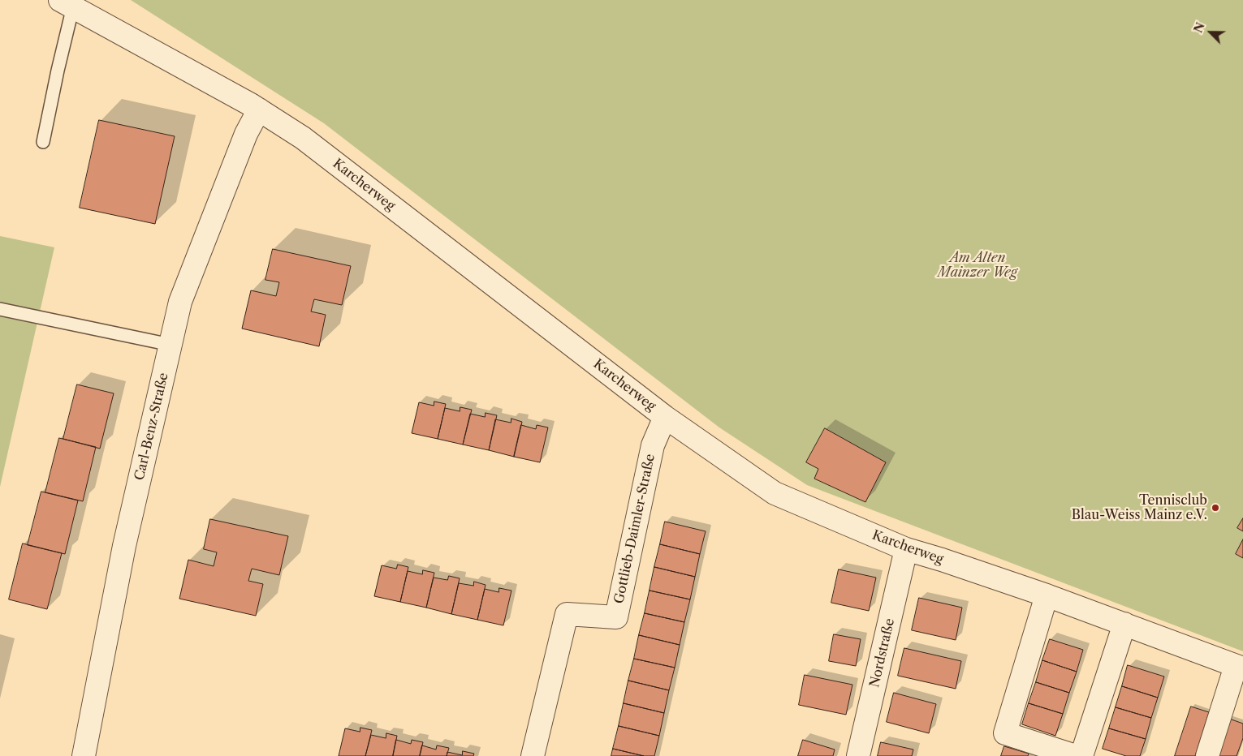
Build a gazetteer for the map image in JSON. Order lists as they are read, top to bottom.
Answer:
{
  "streets": {
    "street": [
      "Karcherweg",
      "Carl-Benz-Straße",
      "Gottlieb-Daimler-Straße",
      "Nordstraße"
    ]
  },
  "crossings": [
    ["Karcherweg", "Carl-Benz-Straße"],
    ["Karcherweg", "Gottlieb-Daimler-Straße"],
    ["Karcherweg", "Nordstraße"]
  ],
  "parks": ["Am Alten Mainzer Weg"],
  "places": ["Tennisclub Blau-Weiss Mainz e.V."],
  "north": "top left"
}
